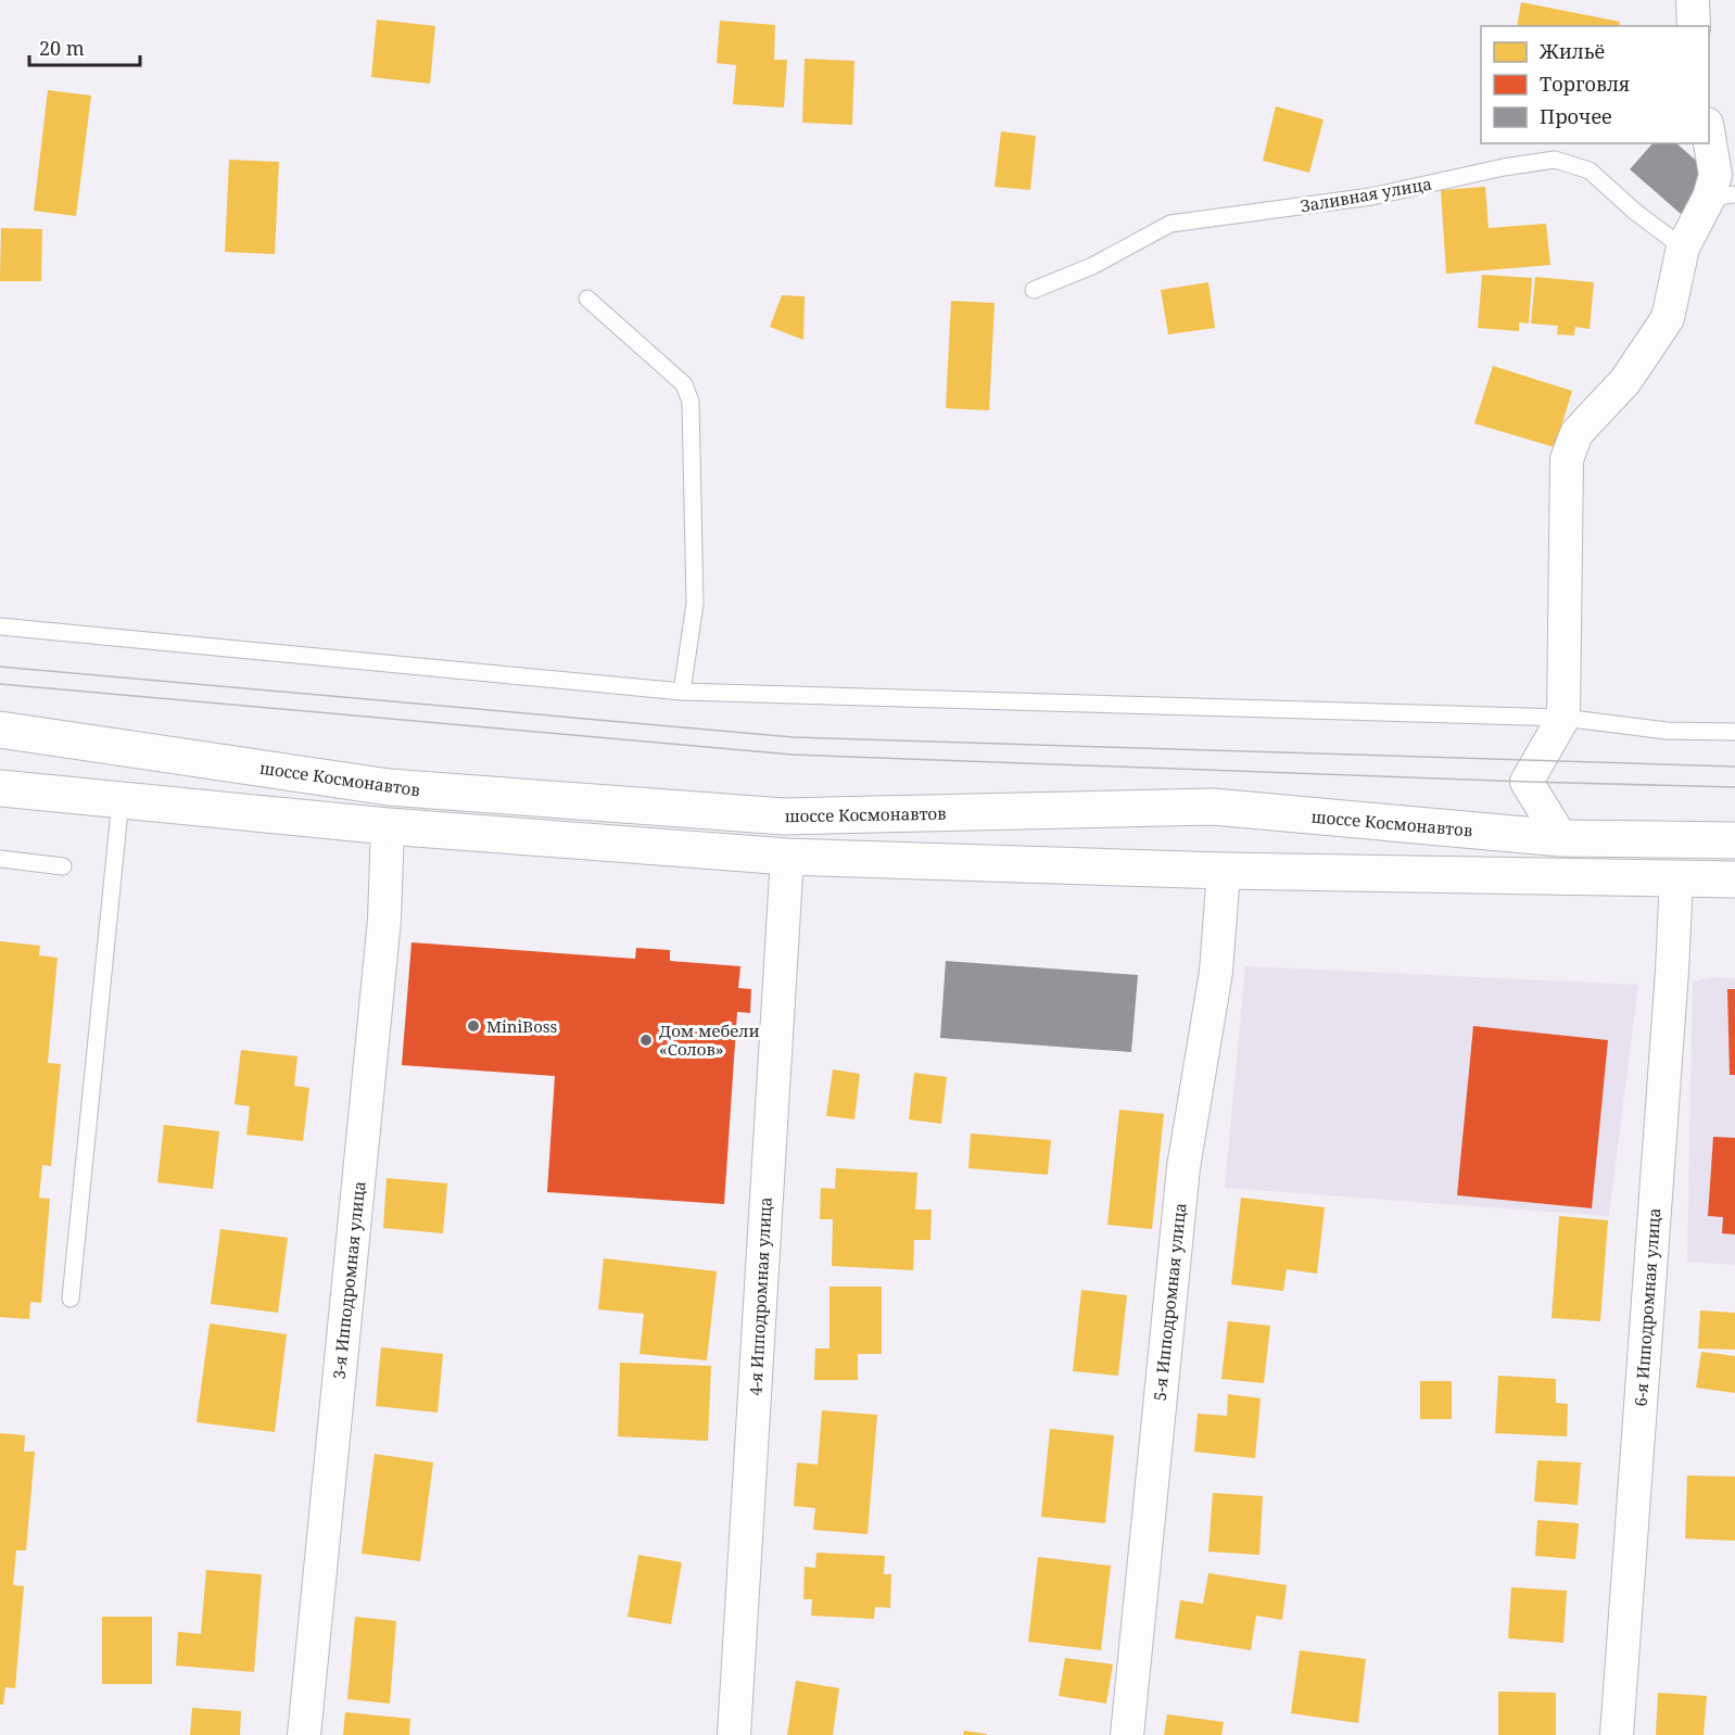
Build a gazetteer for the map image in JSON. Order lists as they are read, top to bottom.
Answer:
{
  "streets": {
    "main road": ["шоссе Космонавтов"],
    "street": [
      "3-я Ипподромная улица",
      "4-я Ипподромная улица",
      "5-я Ипподромная улица",
      "6-я Ипподромная улица"
    ],
    "lane": ["Заливная улица"]
  },
  "places": ["MiniBoss", "Дом мебели «Солов»"],
  "legend": ["Жильё", "Торговля", "Прочее"],
  "scale_bar": "20 m"
}
